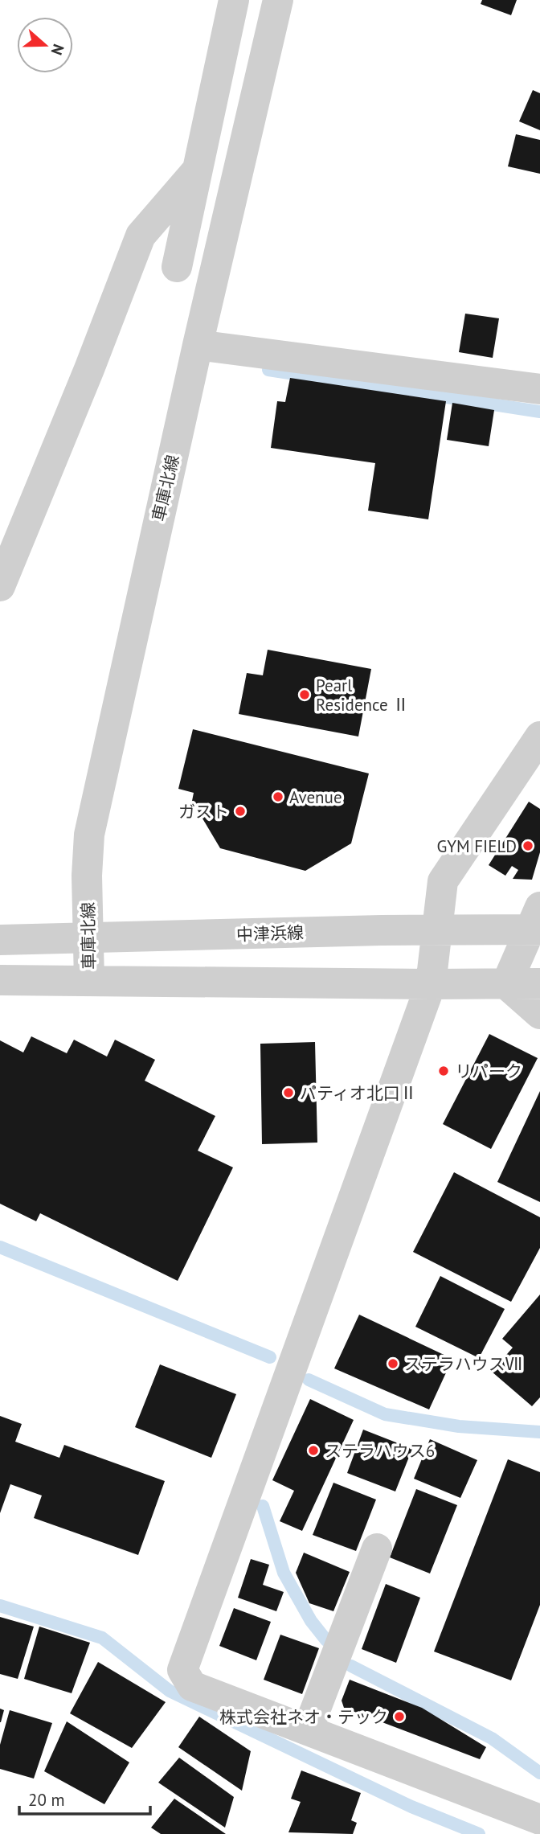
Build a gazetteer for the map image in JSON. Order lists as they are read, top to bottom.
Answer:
{
  "streets": {
    "street": ["車庫北線", "中津浜線"]
  },
  "crossings": [
    ["車庫北線", "中津浜線"]
  ],
  "places": [
    "Pearl Residence Ⅱ",
    "Avenue",
    "ガスト",
    "GYM FIELD",
    "リパーク",
    "パティオ北口Ⅱ",
    "ステラハウスⅦ",
    "ステラハウス6",
    "株式会社ネオ・テック"
  ],
  "scale_bar": "20 m",
  "north": "right"
}
